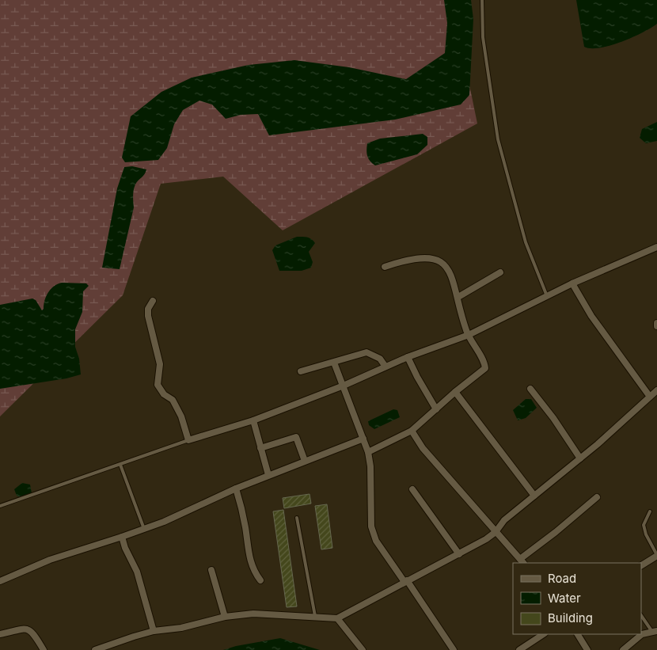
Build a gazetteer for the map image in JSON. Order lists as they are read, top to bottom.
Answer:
{
  "legend": ["Road", "Water", "Building"]
}
